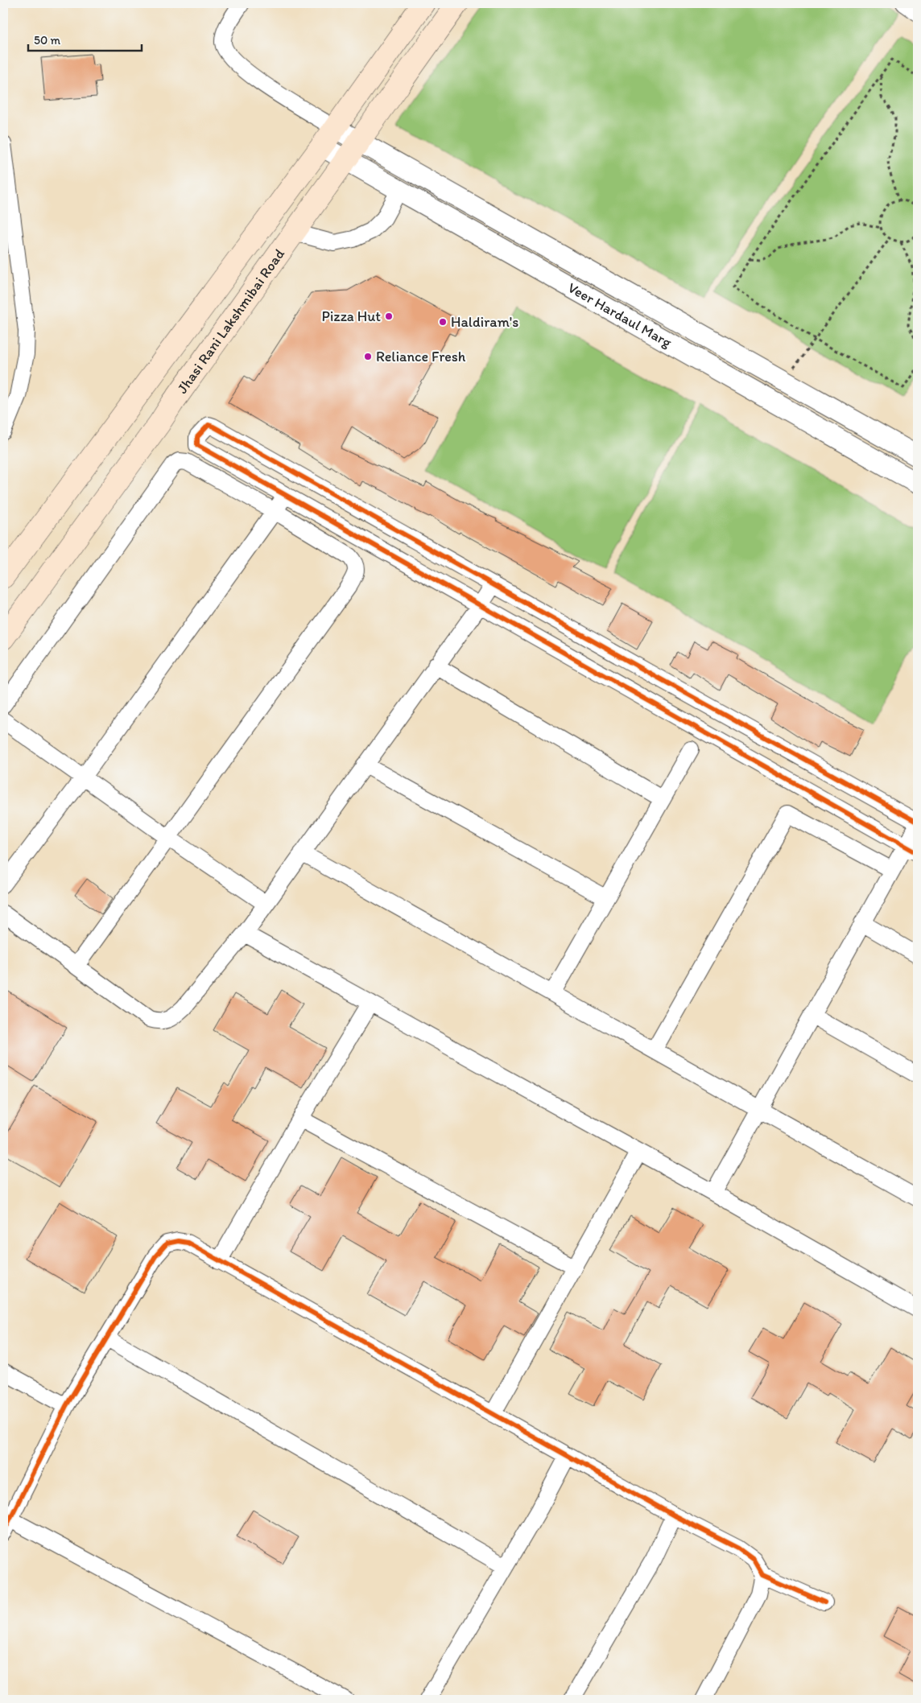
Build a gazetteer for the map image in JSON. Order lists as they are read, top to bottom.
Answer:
{
  "streets": {
    "main road": ["Jhasi Rani Lakshmibai Road"],
    "street": ["Veer Hardaul Marg"]
  },
  "crossings": [
    ["Veer Hardaul Marg", "Jhasi Rani Lakshmibai Road"]
  ],
  "places": ["Pizza Hut", "Haldiram's", "Reliance Fresh"],
  "scale_bar": "50 m"
}
